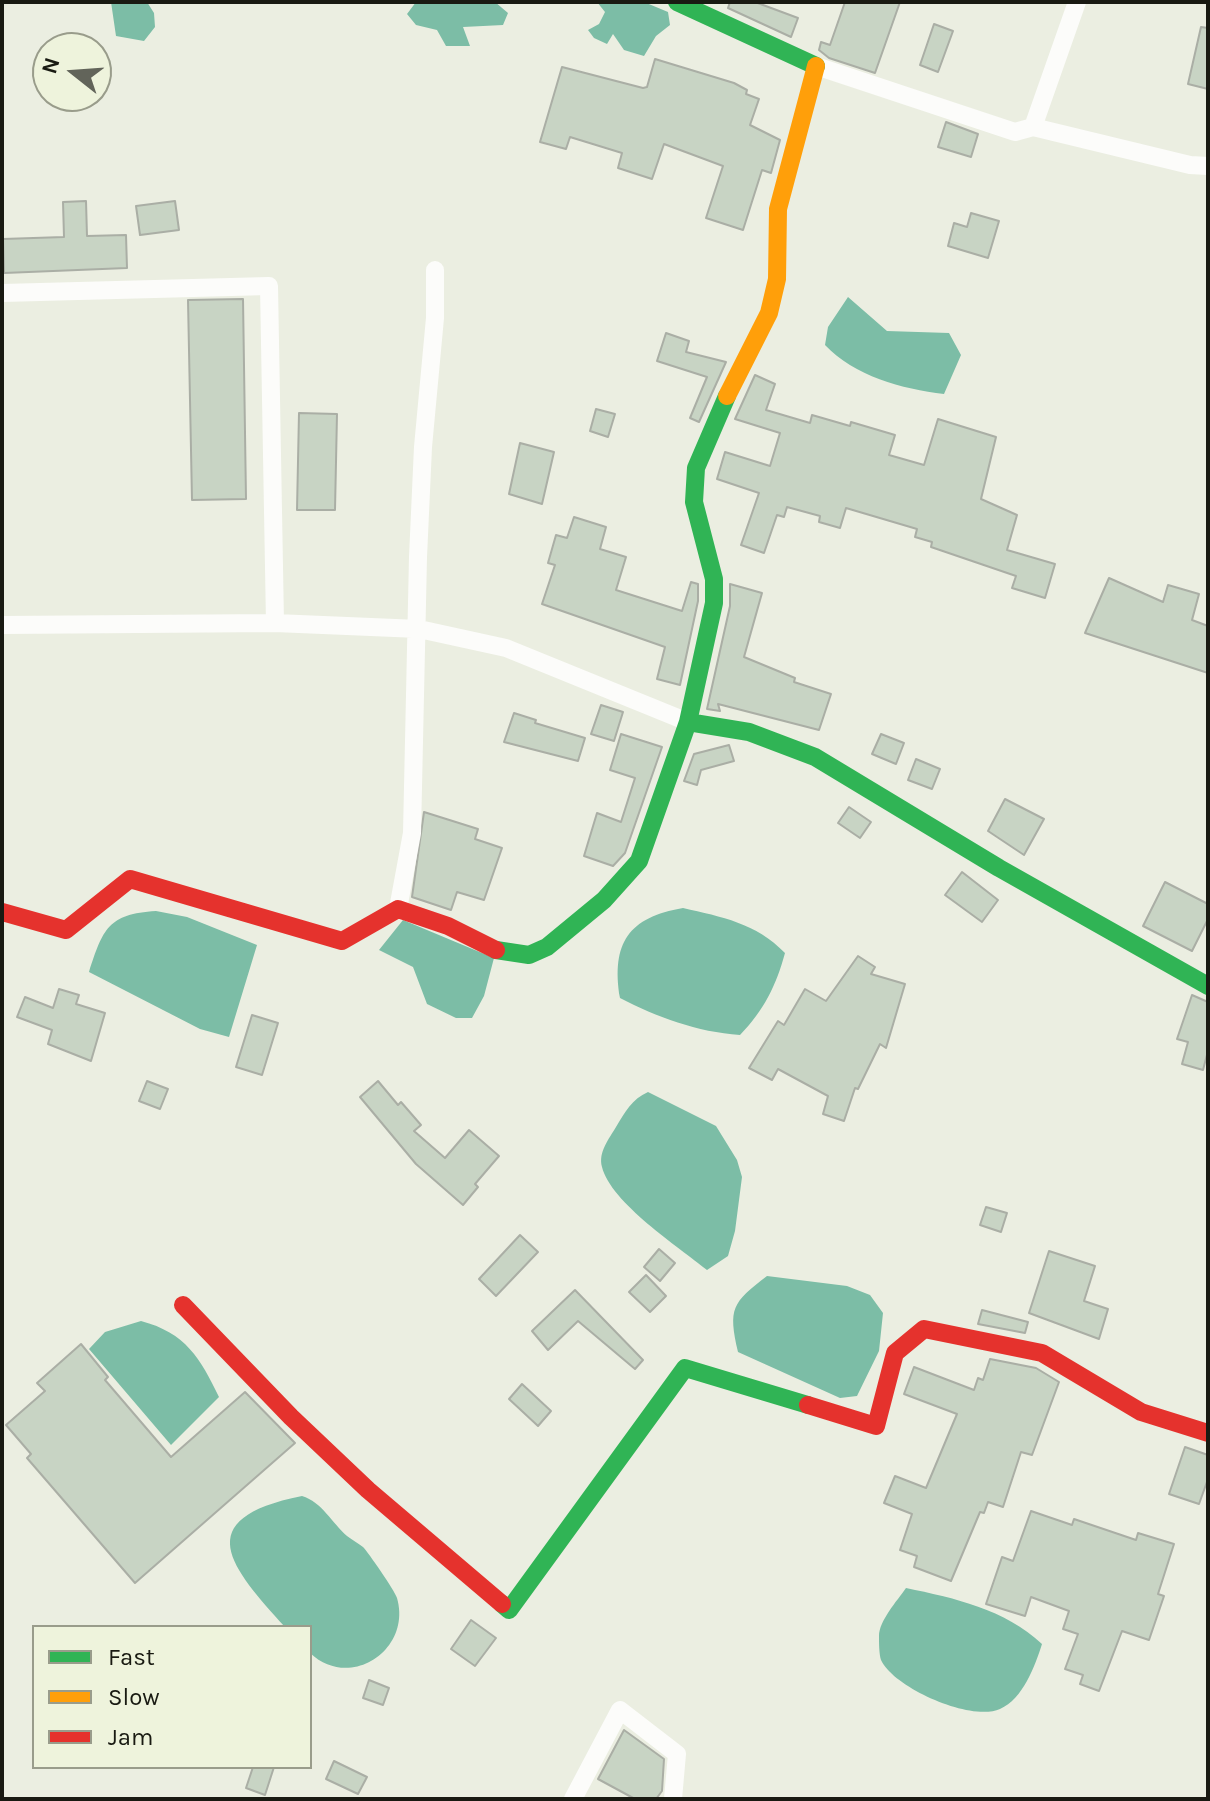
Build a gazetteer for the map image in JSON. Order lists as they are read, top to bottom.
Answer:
{
  "legend": ["Fast", "Slow", "Jam"],
  "north": "left"
}
